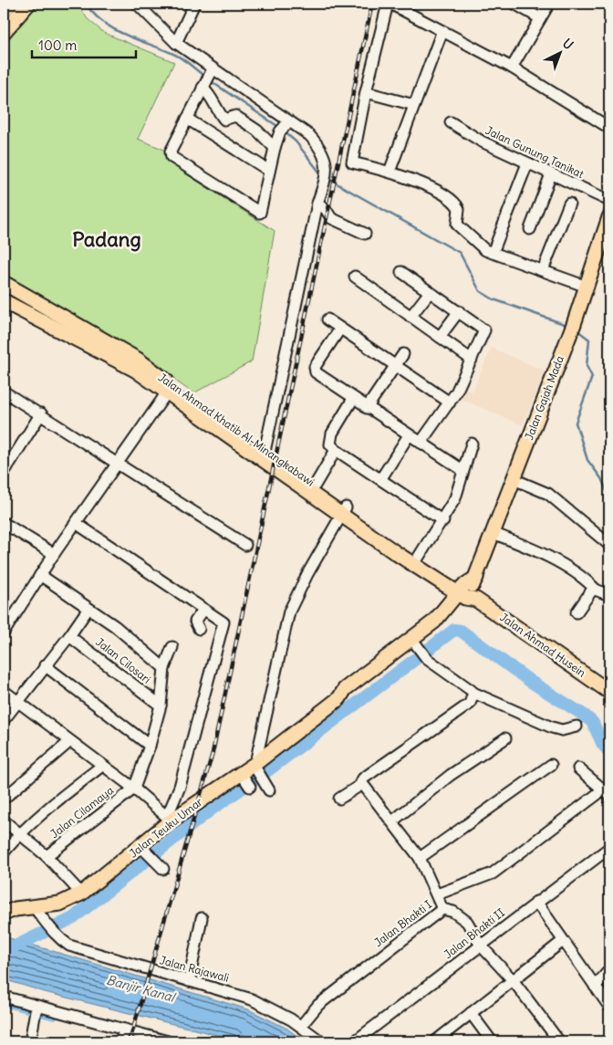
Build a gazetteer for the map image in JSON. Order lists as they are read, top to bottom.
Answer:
{
  "streets": {
    "main road": [
      "Jalan Gajah Mada",
      "Jalan Ahmad Khatib Al-Minangkabawi",
      "Jalan Ahmad Husein",
      "Jalan Teuku Umar"
    ],
    "street": [
      "Jalan Gunung Tanikat",
      "Jalan Cilosari",
      "Jalan Cilamaya",
      "Jalan Bhakti I",
      "Jalan Bhakti II",
      "Jalan Rajawali"
    ]
  },
  "crossings": [
    ["Jalan Gajah Mada", "Jalan Ahmad Khatib Al-Minangkabawi"],
    ["Jalan Gajah Mada", "Jalan Ahmad Husein"],
    ["Jalan Gajah Mada", "Jalan Teuku Umar"],
    ["Jalan Ahmad Khatib Al-Minangkabawi", "Jalan Ahmad Husein"],
    ["Jalan Ahmad Khatib Al-Minangkabawi", "Jalan Teuku Umar"],
    ["Jalan Ahmad Husein", "Jalan Teuku Umar"],
    ["Jalan Teuku Umar", "Jalan Rajawali"],
    ["Jalan Bhakti I", "Jalan Rajawali"]
  ],
  "districts": ["Padang"],
  "water": ["Banjir Kanal"],
  "scale_bar": "100 m",
  "north": "top right"
}
